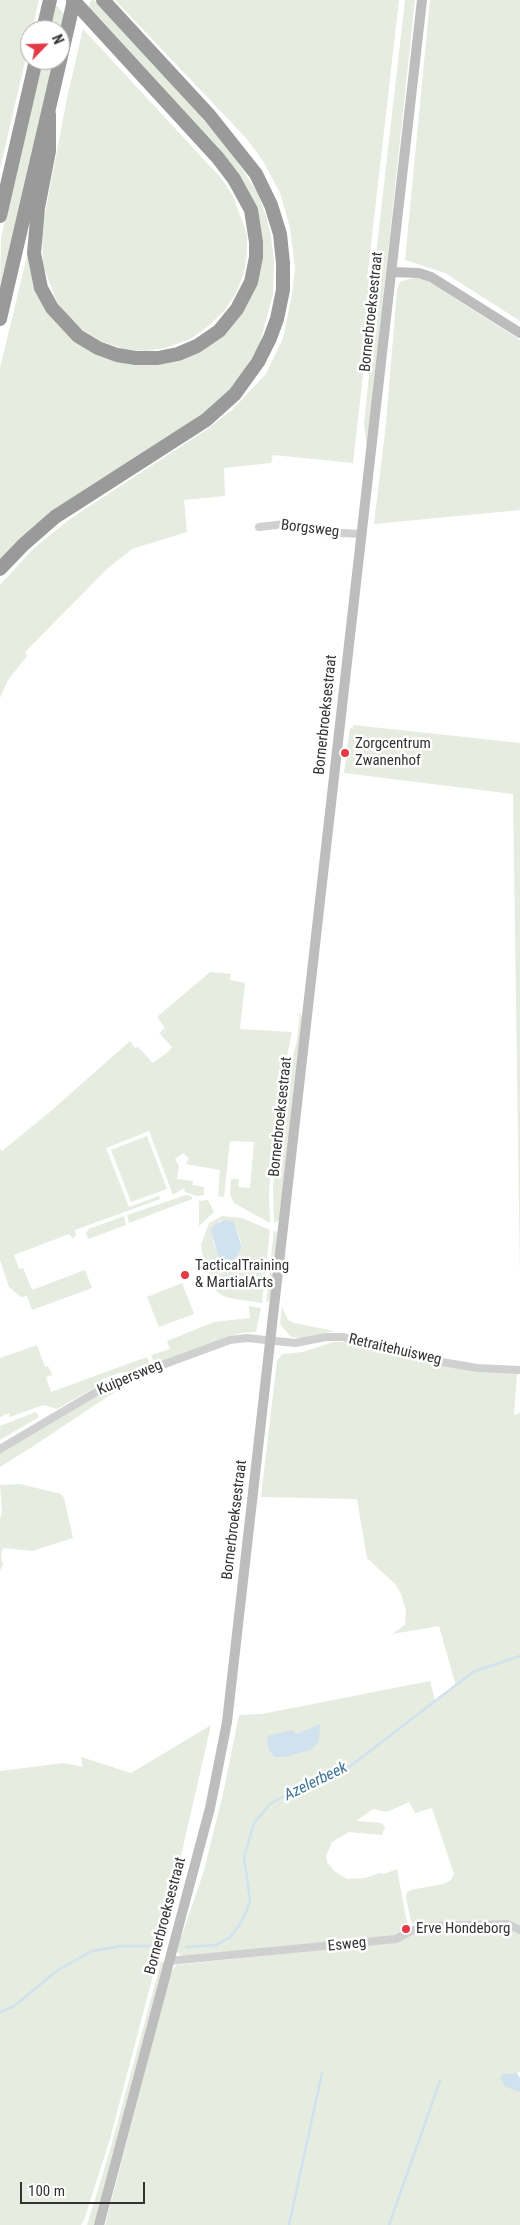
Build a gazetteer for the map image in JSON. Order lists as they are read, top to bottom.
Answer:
{
  "streets": {
    "main road": ["Bornerbroeksestraat"],
    "street": [
      "Borgsweg",
      "Retraitehuisweg",
      "Kuipersweg",
      "Esweg"
    ]
  },
  "crossings": [
    ["Bornerbroeksestraat", "Borgsweg"],
    ["Bornerbroeksestraat", "Retraitehuisweg"],
    ["Bornerbroeksestraat", "Kuipersweg"],
    ["Bornerbroeksestraat", "Esweg"],
    ["Retraitehuisweg", "Kuipersweg"]
  ],
  "water": ["Azelerbeek"],
  "places": ["Zorgcentrum Zwanenhof", "TacticalTraining & MartialArts", "Erve Hondeborg"],
  "scale_bar": "100 m",
  "north": "top right"
}
